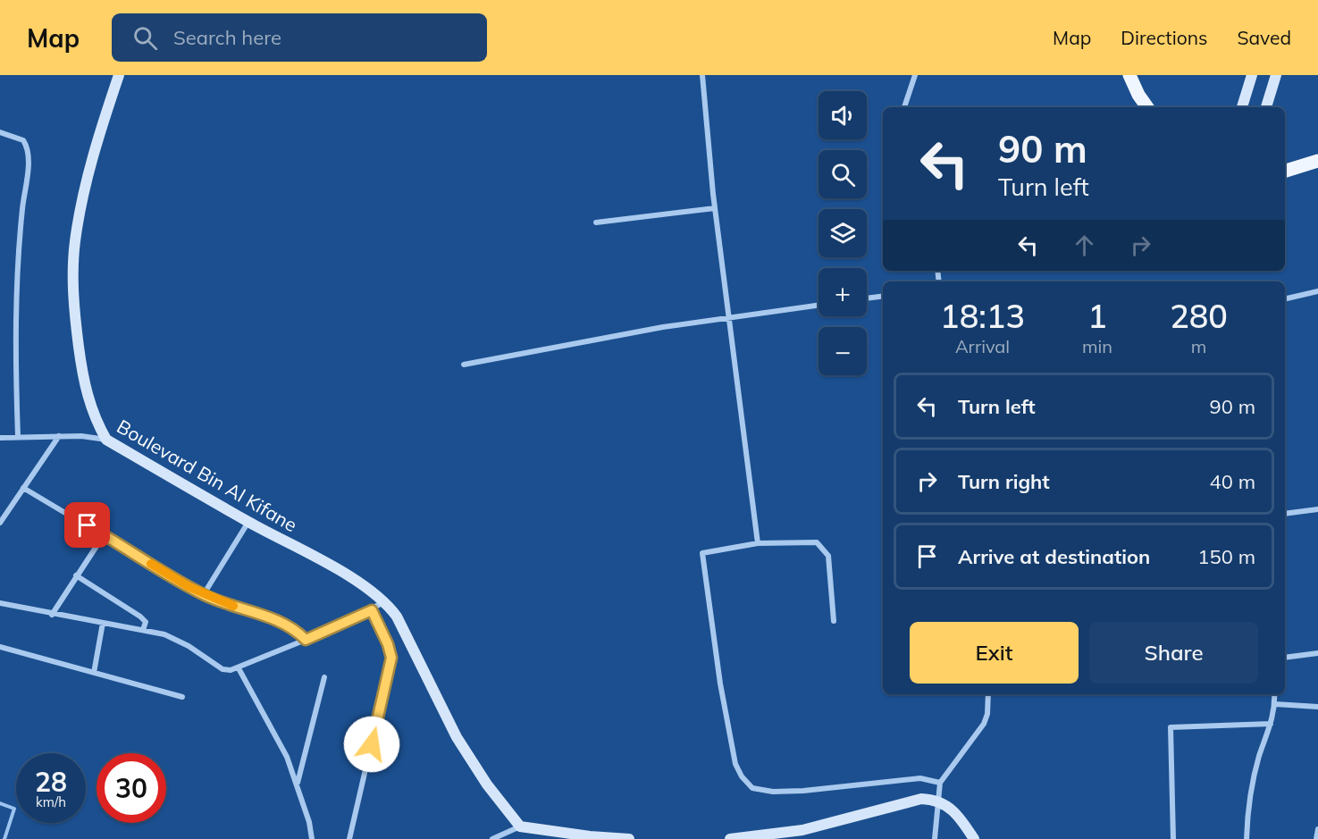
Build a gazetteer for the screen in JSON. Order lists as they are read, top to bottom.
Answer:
{
  "streets": {
    "street": ["Boulevard Bin Al Kifane"]
  },
  "page": {
    "header": "Map",
    "search": "Search here",
    "nav": ["Map", "Directions", "Saved"],
    "map_buttons": ["+", "−"],
    "turn": ["90 m", "Turn left"],
    "eta": [
      "18:13",
      "Arrival",
      "1",
      "min",
      "280",
      "m"
    ],
    "list": [
      {
        "name": "Turn left",
        "value": "90 m"
      },
      {
        "name": "Turn right",
        "value": "40 m"
      },
      {
        "name": "Arrive at destination",
        "value": "150 m"
      }
    ],
    "buttons": ["Exit", "Share"],
    "speed": "28 km/h",
    "limit": "30"
  }
}
